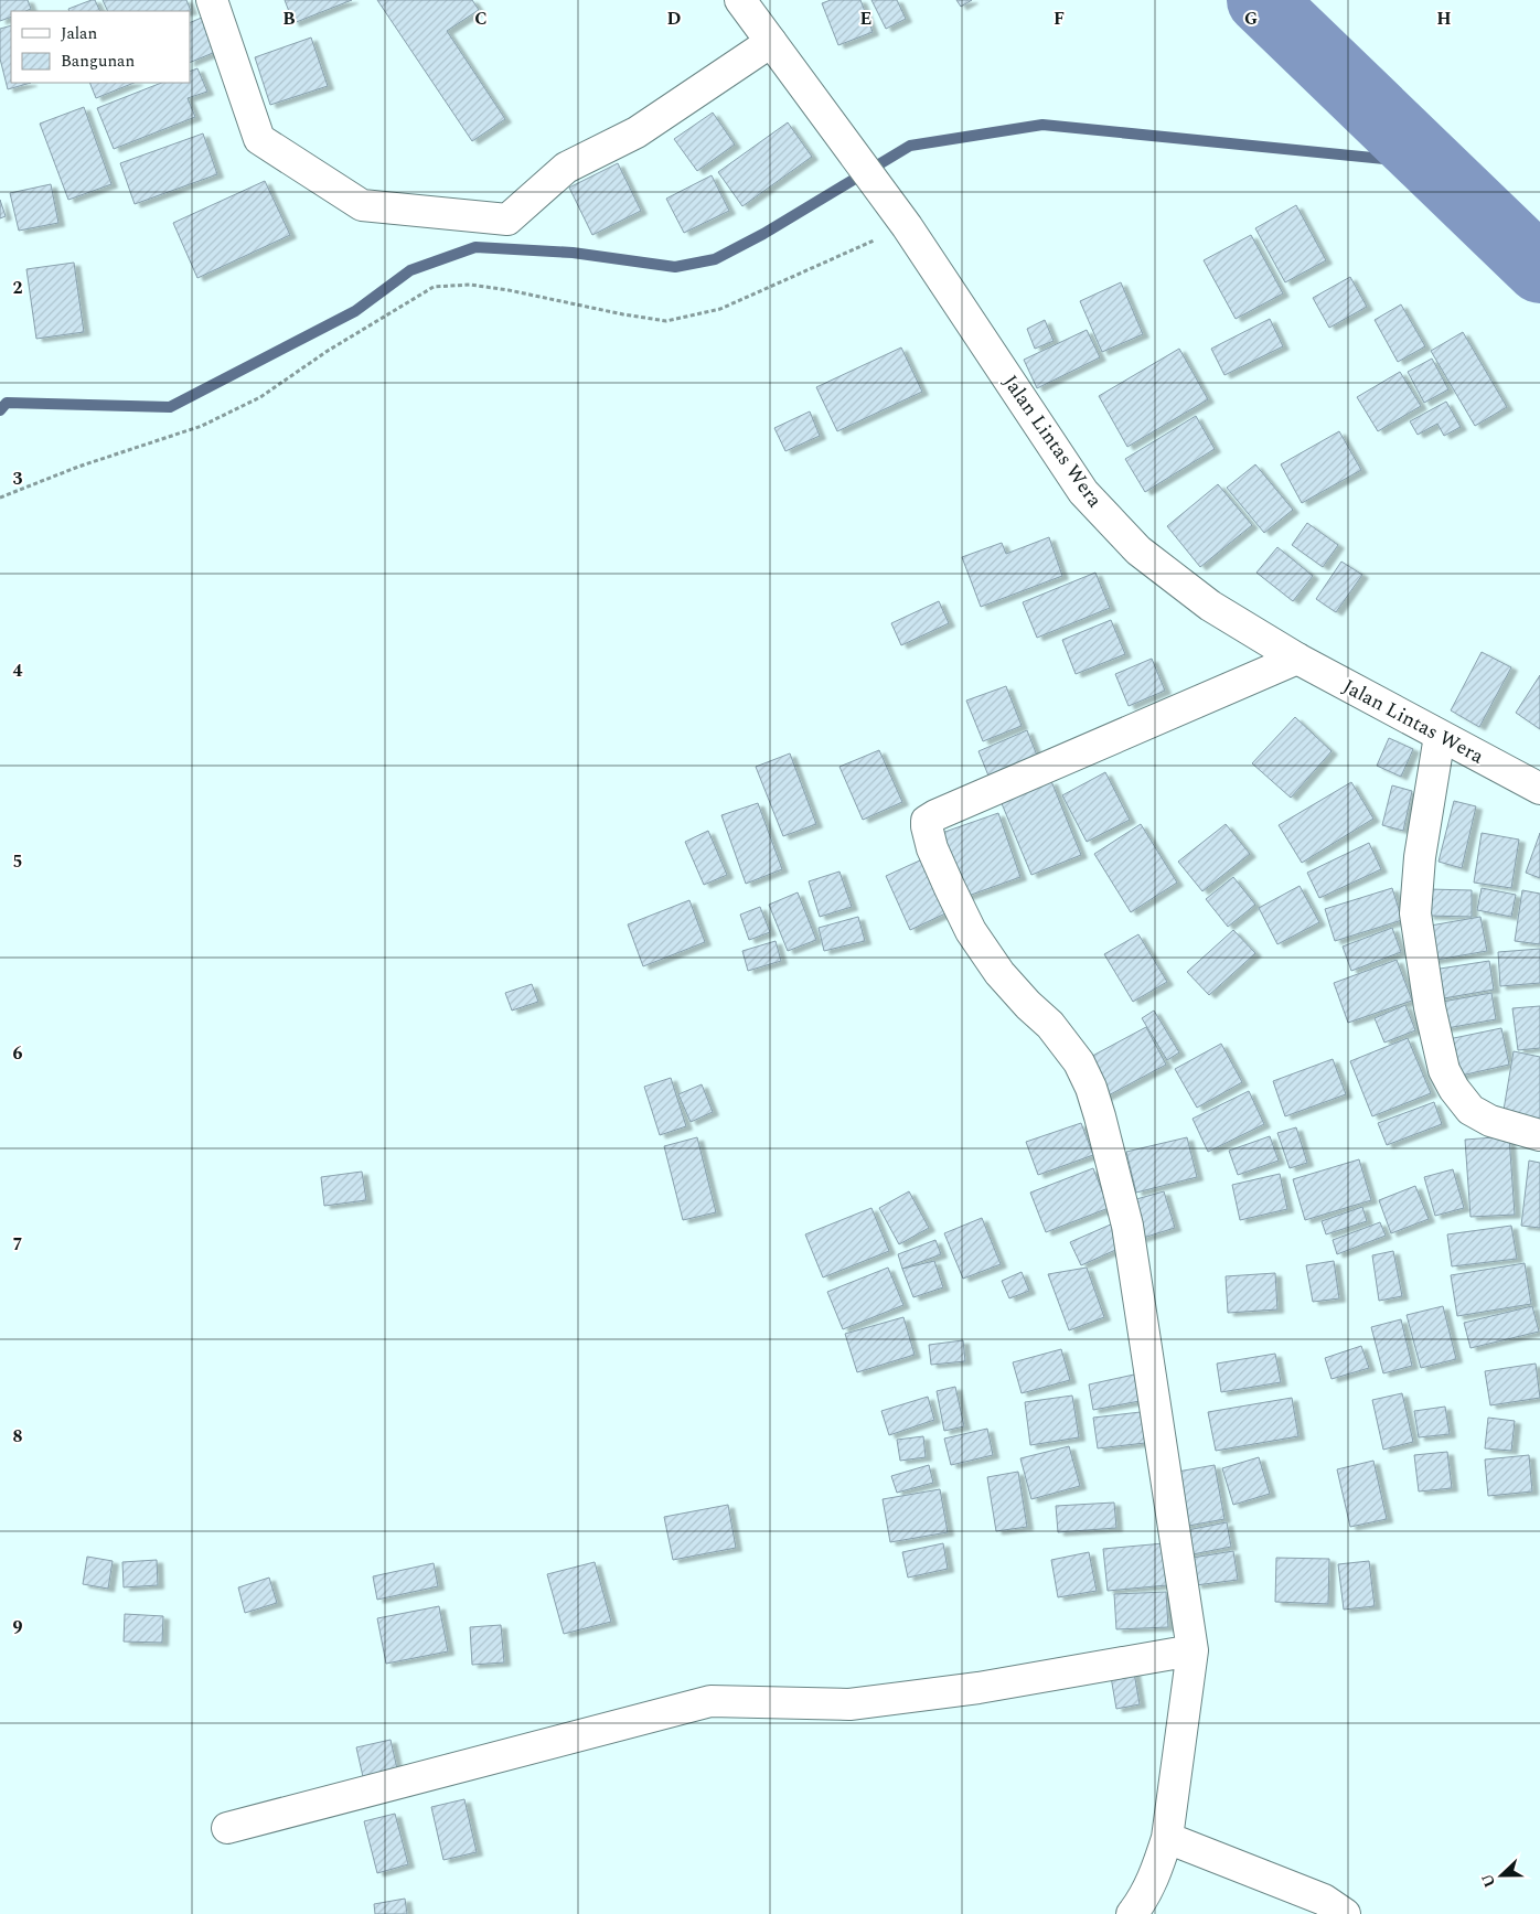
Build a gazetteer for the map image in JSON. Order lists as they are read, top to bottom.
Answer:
{
  "streets": {
    "street": ["Jalan Lintas Wera"]
  },
  "legend": ["Jalan", "Bangunan"],
  "north": "left",
  "grid": {
    "columns": [
      "B",
      "C",
      "D",
      "E",
      "F",
      "G",
      "H"
    ],
    "rows": [
      "2",
      "3",
      "4",
      "5",
      "6",
      "7",
      "8",
      "9"
    ]
  }
}
